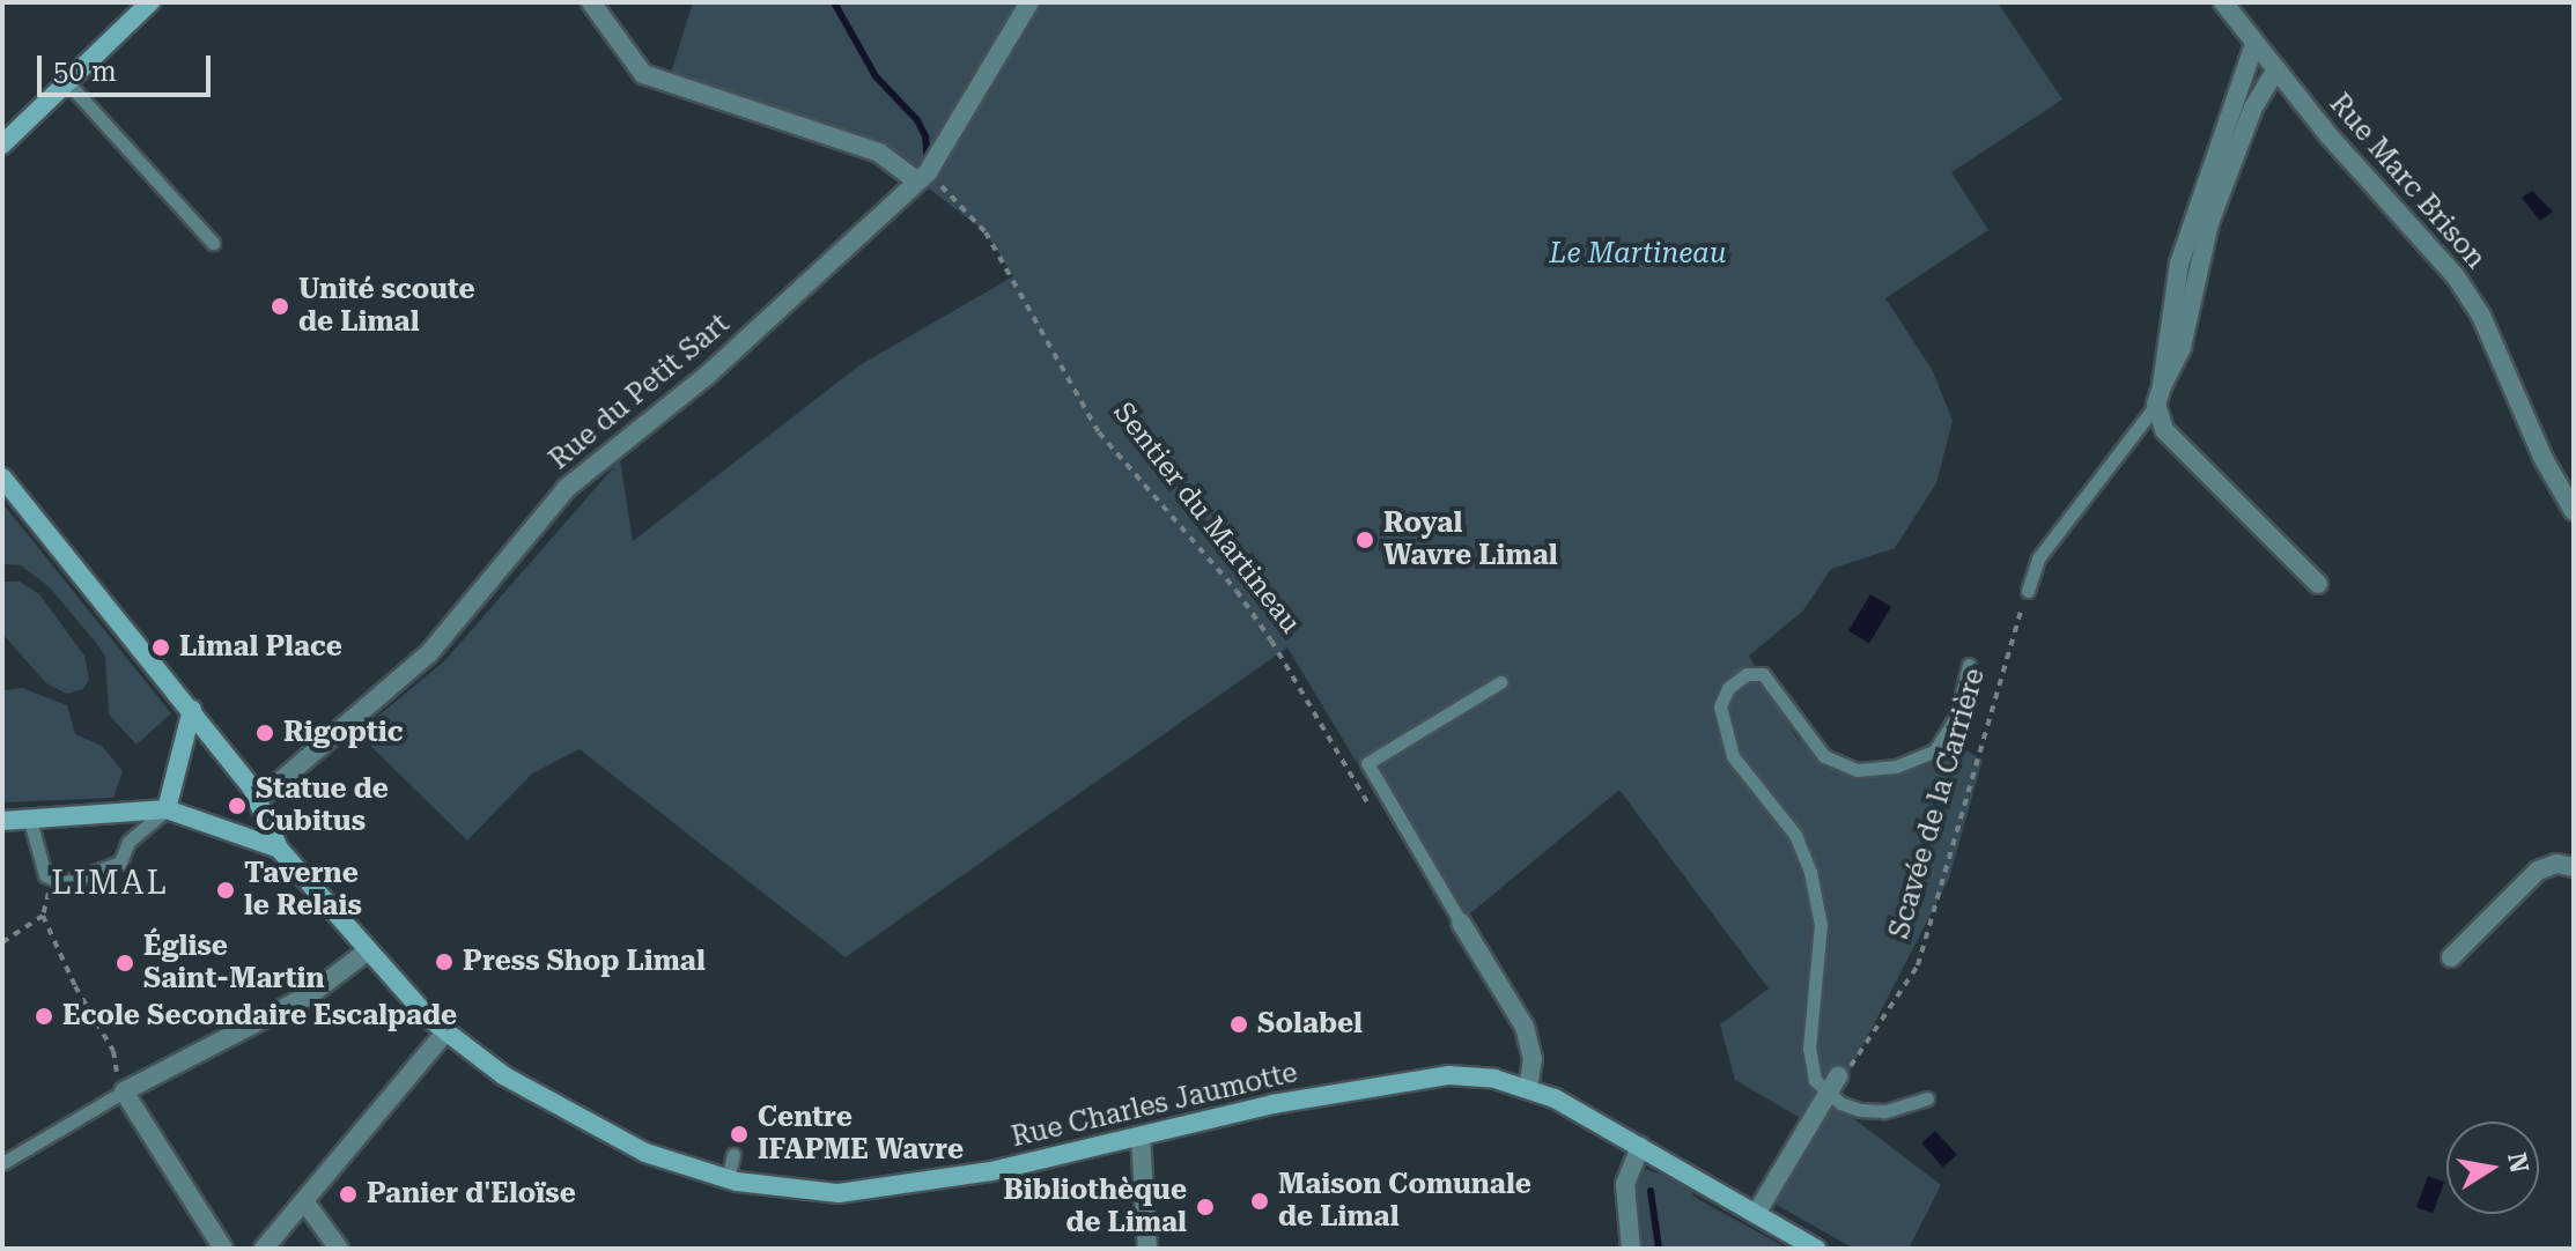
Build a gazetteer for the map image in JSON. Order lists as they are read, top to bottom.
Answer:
{
  "streets": {
    "main road": ["Rue Charles Jaumotte"],
    "street": ["Rue Marc Brison", "Rue du Petit Sart"],
    "path": ["Sentier du Martineau", "Scavée de la Carrière"]
  },
  "crossings": [
    ["Rue du Petit Sart", "Sentier du Martineau"]
  ],
  "districts": ["LIMAL"],
  "parks": ["Le Martineau"],
  "places": [
    "Unité scoute de Limal",
    "Royal Wavre Limal",
    "Limal Place",
    "Rigoptic",
    "Statue de Cubitus",
    "Taverne le Relais",
    "Press Shop Limal",
    "Église Saint-Martin",
    "Ecole Secondaire Escalpade",
    "Solabel",
    "Centre IFAPME Wavre",
    "Panier d'Eloïse",
    "Maison Comunale de Limal",
    "Bibliothèque de Limal"
  ],
  "scale_bar": "50 m",
  "north": "right"
}
